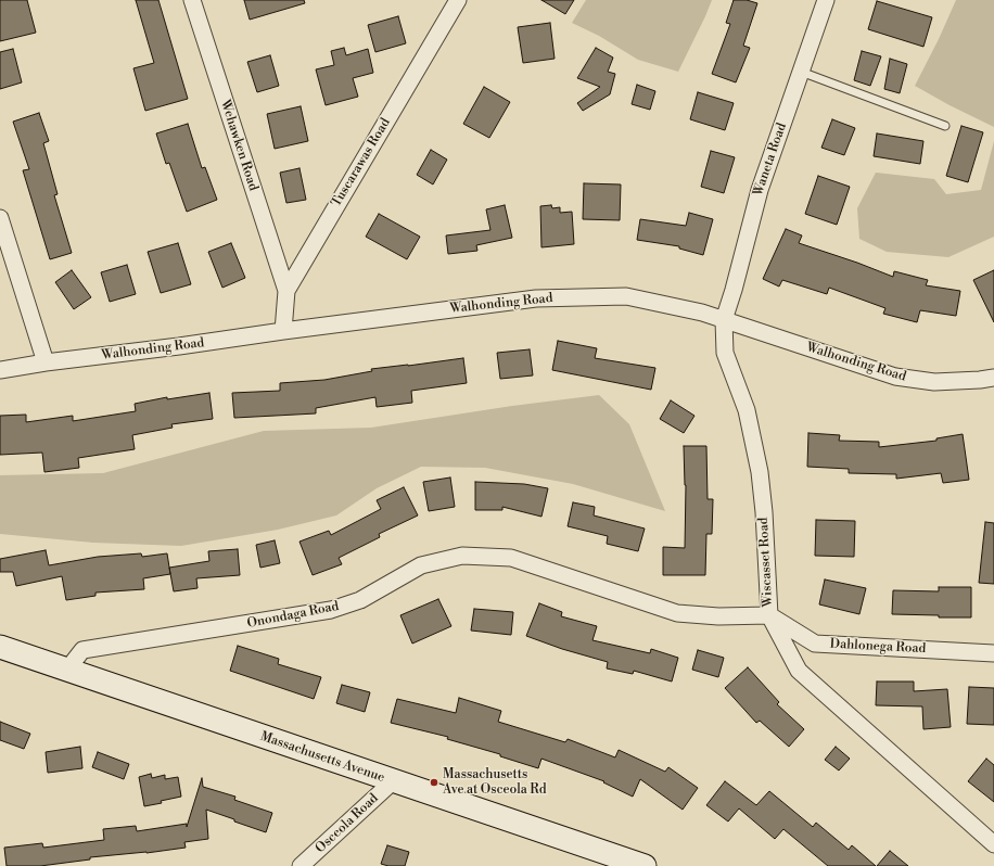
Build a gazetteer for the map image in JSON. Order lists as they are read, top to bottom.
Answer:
{
  "streets": {
    "main road": ["Massachusetts Avenue"],
    "street": [
      "Wehawken Road",
      "Waneta Road",
      "Tuscarawas Road",
      "Walhonding Road",
      "Wiscasset Road",
      "Onondaga Road",
      "Dahlonega Road",
      "Osceola Road"
    ]
  },
  "crossings": [
    ["Wehawken Road", "Tuscarawas Road"],
    ["Waneta Road", "Walhonding Road"],
    ["Waneta Road", "Wiscasset Road"],
    ["Tuscarawas Road", "Walhonding Road"],
    ["Walhonding Road", "Wiscasset Road"],
    ["Wiscasset Road", "Onondaga Road"],
    ["Wiscasset Road", "Dahlonega Road"],
    ["Onondaga Road", "Dahlonega Road"],
    ["Onondaga Road", "Massachusetts Avenue"],
    ["Massachusetts Avenue", "Osceola Road"]
  ],
  "places": ["Massachusetts Ave at Osceola Rd"]
}
